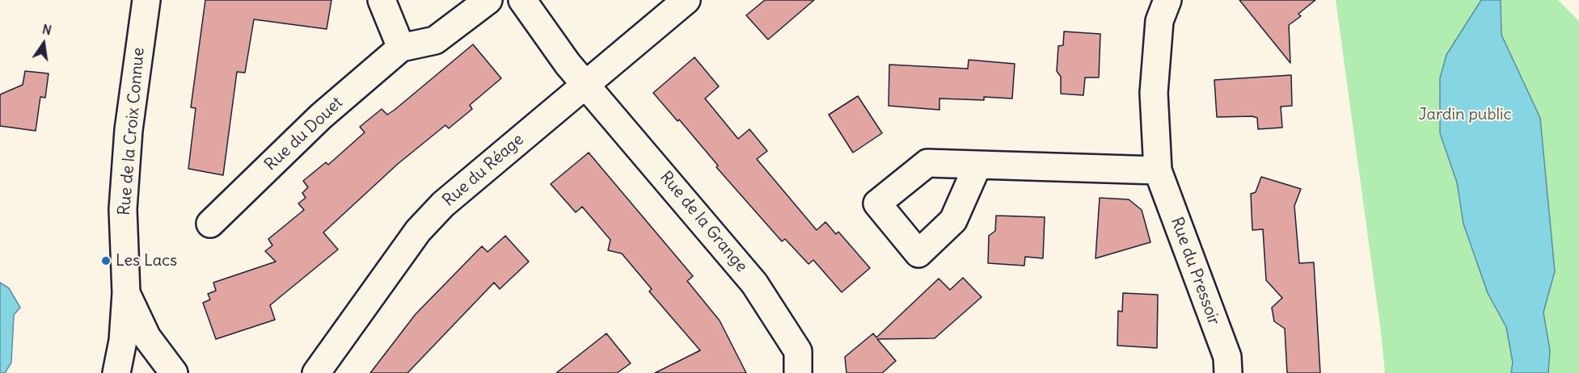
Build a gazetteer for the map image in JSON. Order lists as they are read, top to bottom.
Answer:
{
  "streets": {
    "street": [
      "Rue de la Croix Connue",
      "Rue du Douet",
      "Rue du Réage",
      "Rue de la Grange",
      "Rue du Pressoir"
    ]
  },
  "crossings": [
    ["Rue du Réage", "Rue de la Grange"]
  ],
  "parks": ["Jardin public"],
  "places": ["Les Lacs"],
  "north": "top"
}
